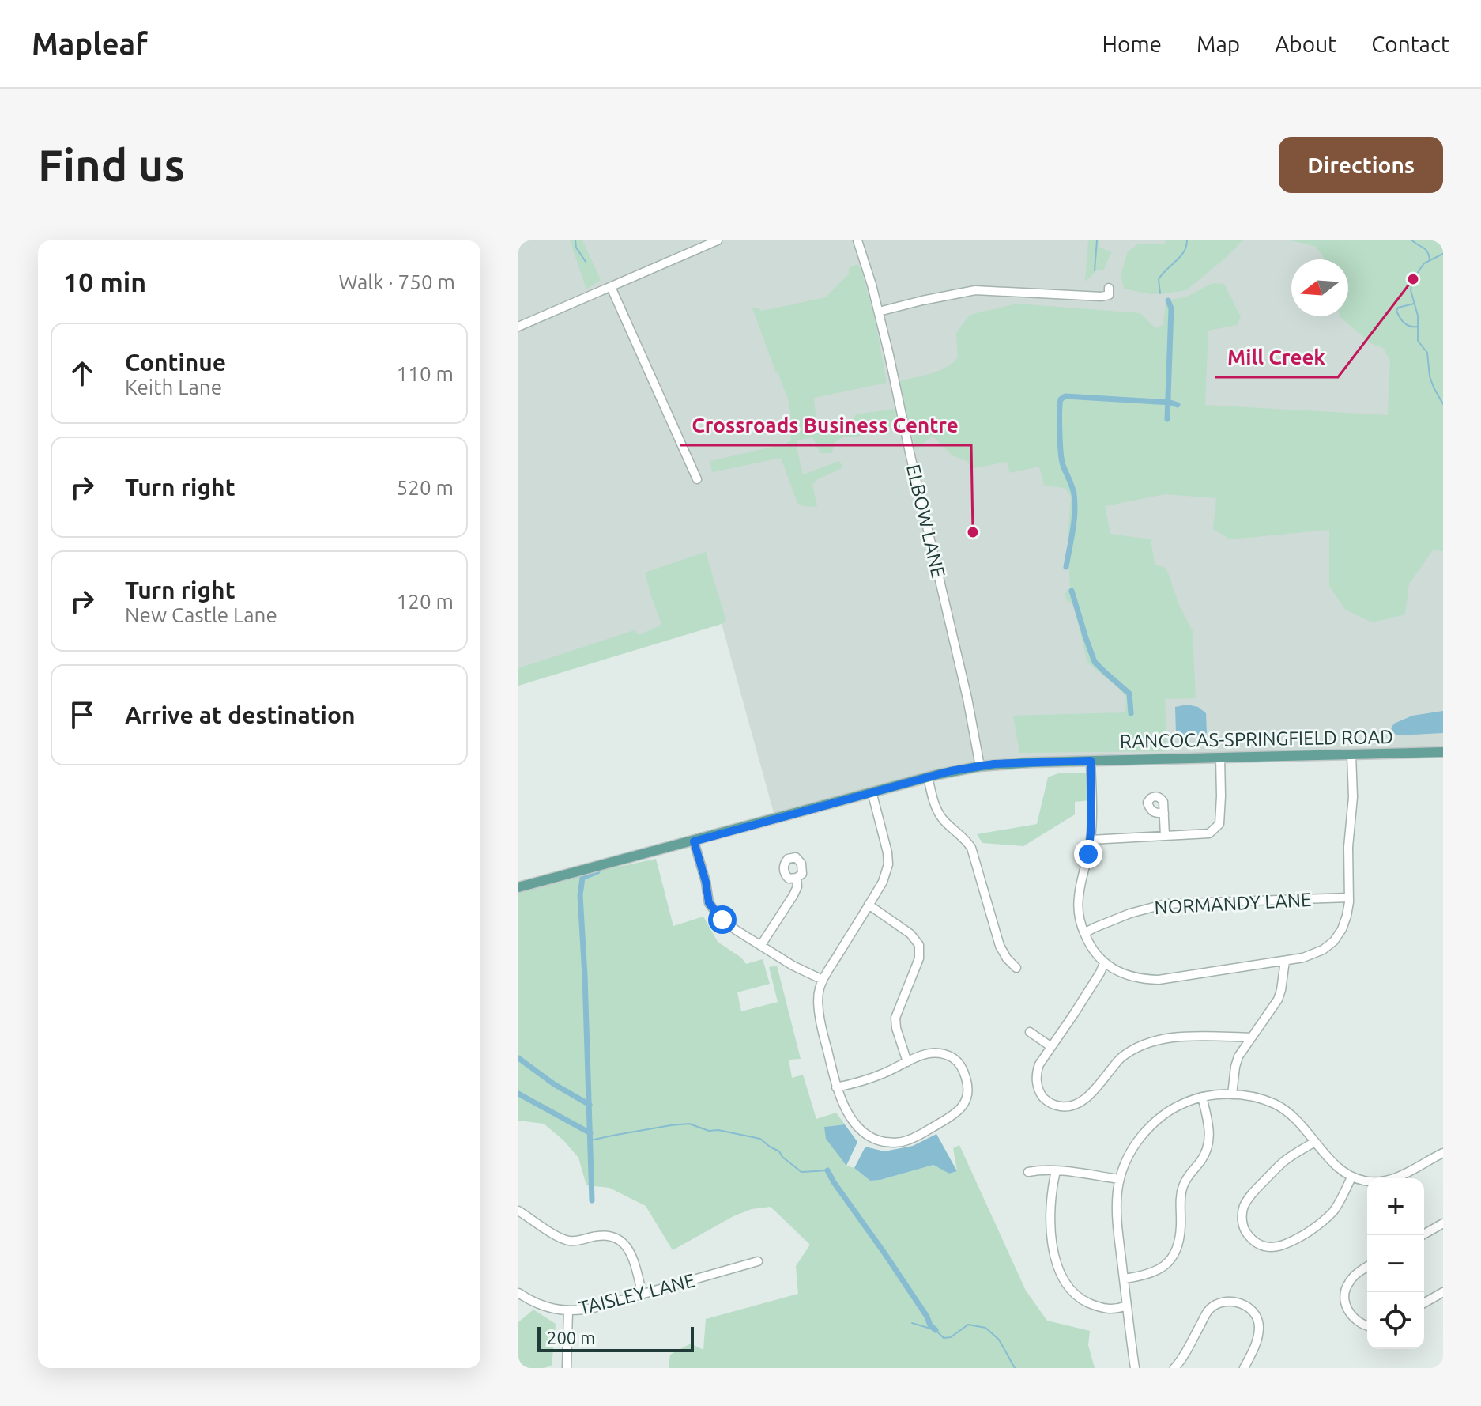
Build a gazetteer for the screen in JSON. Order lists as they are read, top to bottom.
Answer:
{
  "streets": {
    "main road": ["RANCOCAS-SPRINGFIELD ROAD"],
    "street": ["ELBOW LANE", "NORMANDY LANE", "TAISLEY LANE"]
  },
  "crossings": [
    ["ELBOW LANE", "RANCOCAS-SPRINGFIELD ROAD"]
  ],
  "places": ["Mill Creek", "Crossroads Business Centre"],
  "scale_bar": "200 m",
  "north": "left",
  "page": {
    "header": "Mapleaf",
    "nav": [
      "Home",
      "Map",
      "About",
      "Contact"
    ],
    "buttons": "Directions",
    "title": "Find us",
    "heading": ["10 min", "Walk · 750 m"],
    "list": [
      ["Continue", "Keith Lane", "110 m"],
      ["Turn right", "520 m"],
      ["Turn right", "New Castle Lane", "120 m"],
      "Arrive at destination"
    ],
    "map_buttons": ["+", "−"],
    "scale": "200 m"
  }
}
